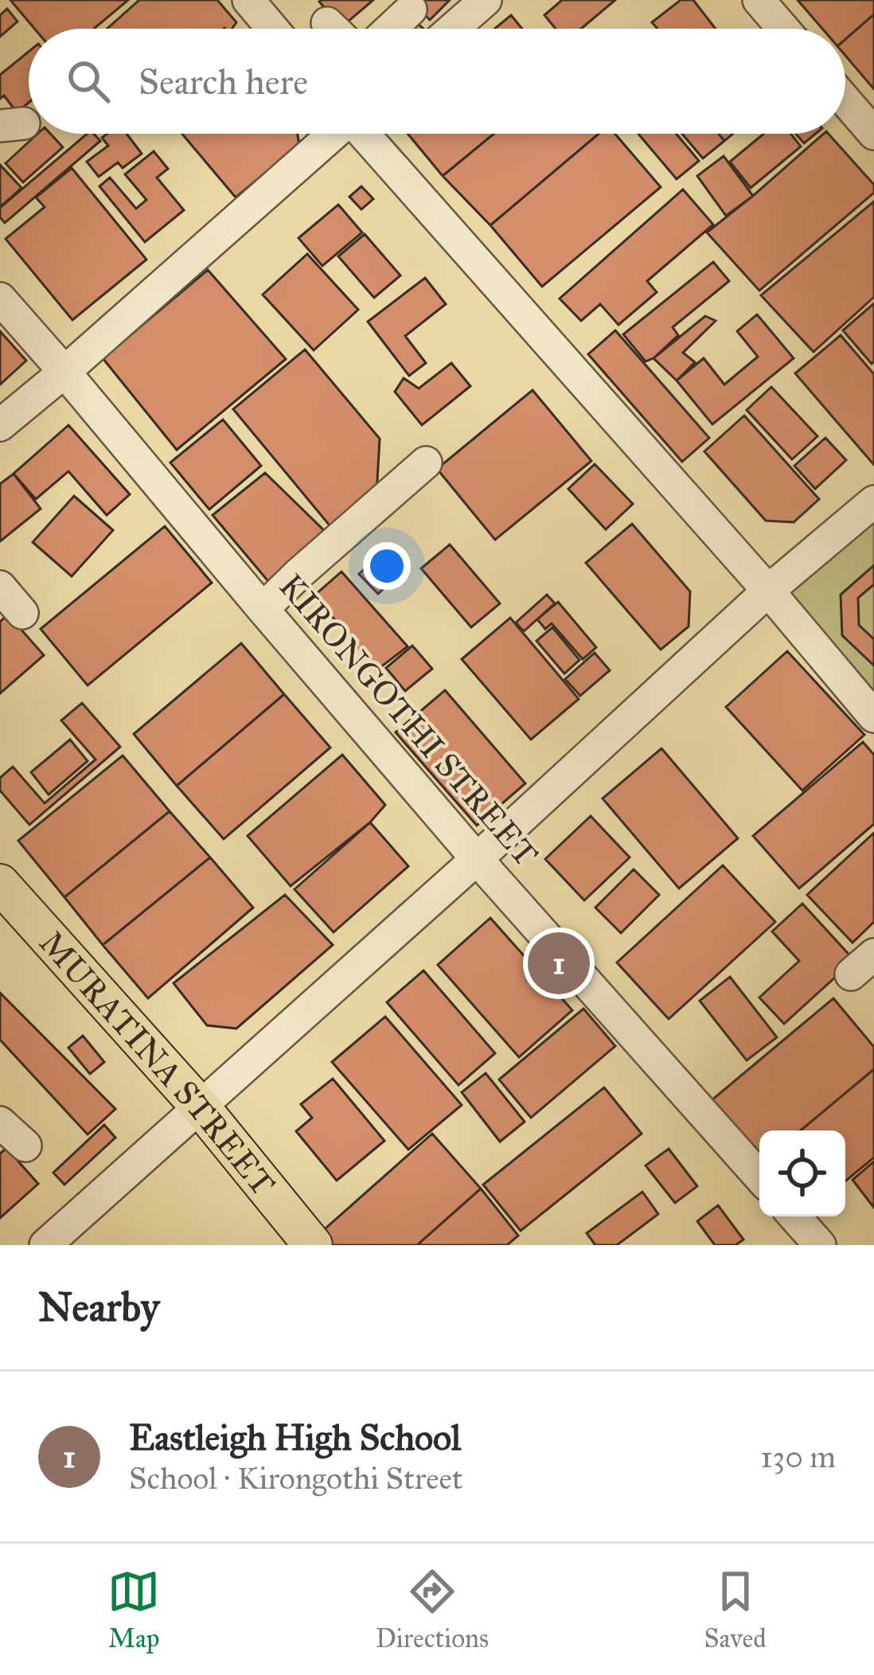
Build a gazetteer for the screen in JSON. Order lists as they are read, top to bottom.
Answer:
{
  "streets": {
    "main road": ["MURATINA STREET"],
    "street": ["KIRONGOTHI STREET"]
  },
  "page": {
    "search": "Search here",
    "pins": "1",
    "heading": "Nearby",
    "list": [
      {
        "mark": "1",
        "name": "Eastleigh High School",
        "note": "School · Kirongothi Street",
        "value": "130 m"
      }
    ],
    "nav": ["Map", "Directions", "Saved"]
  }
}
